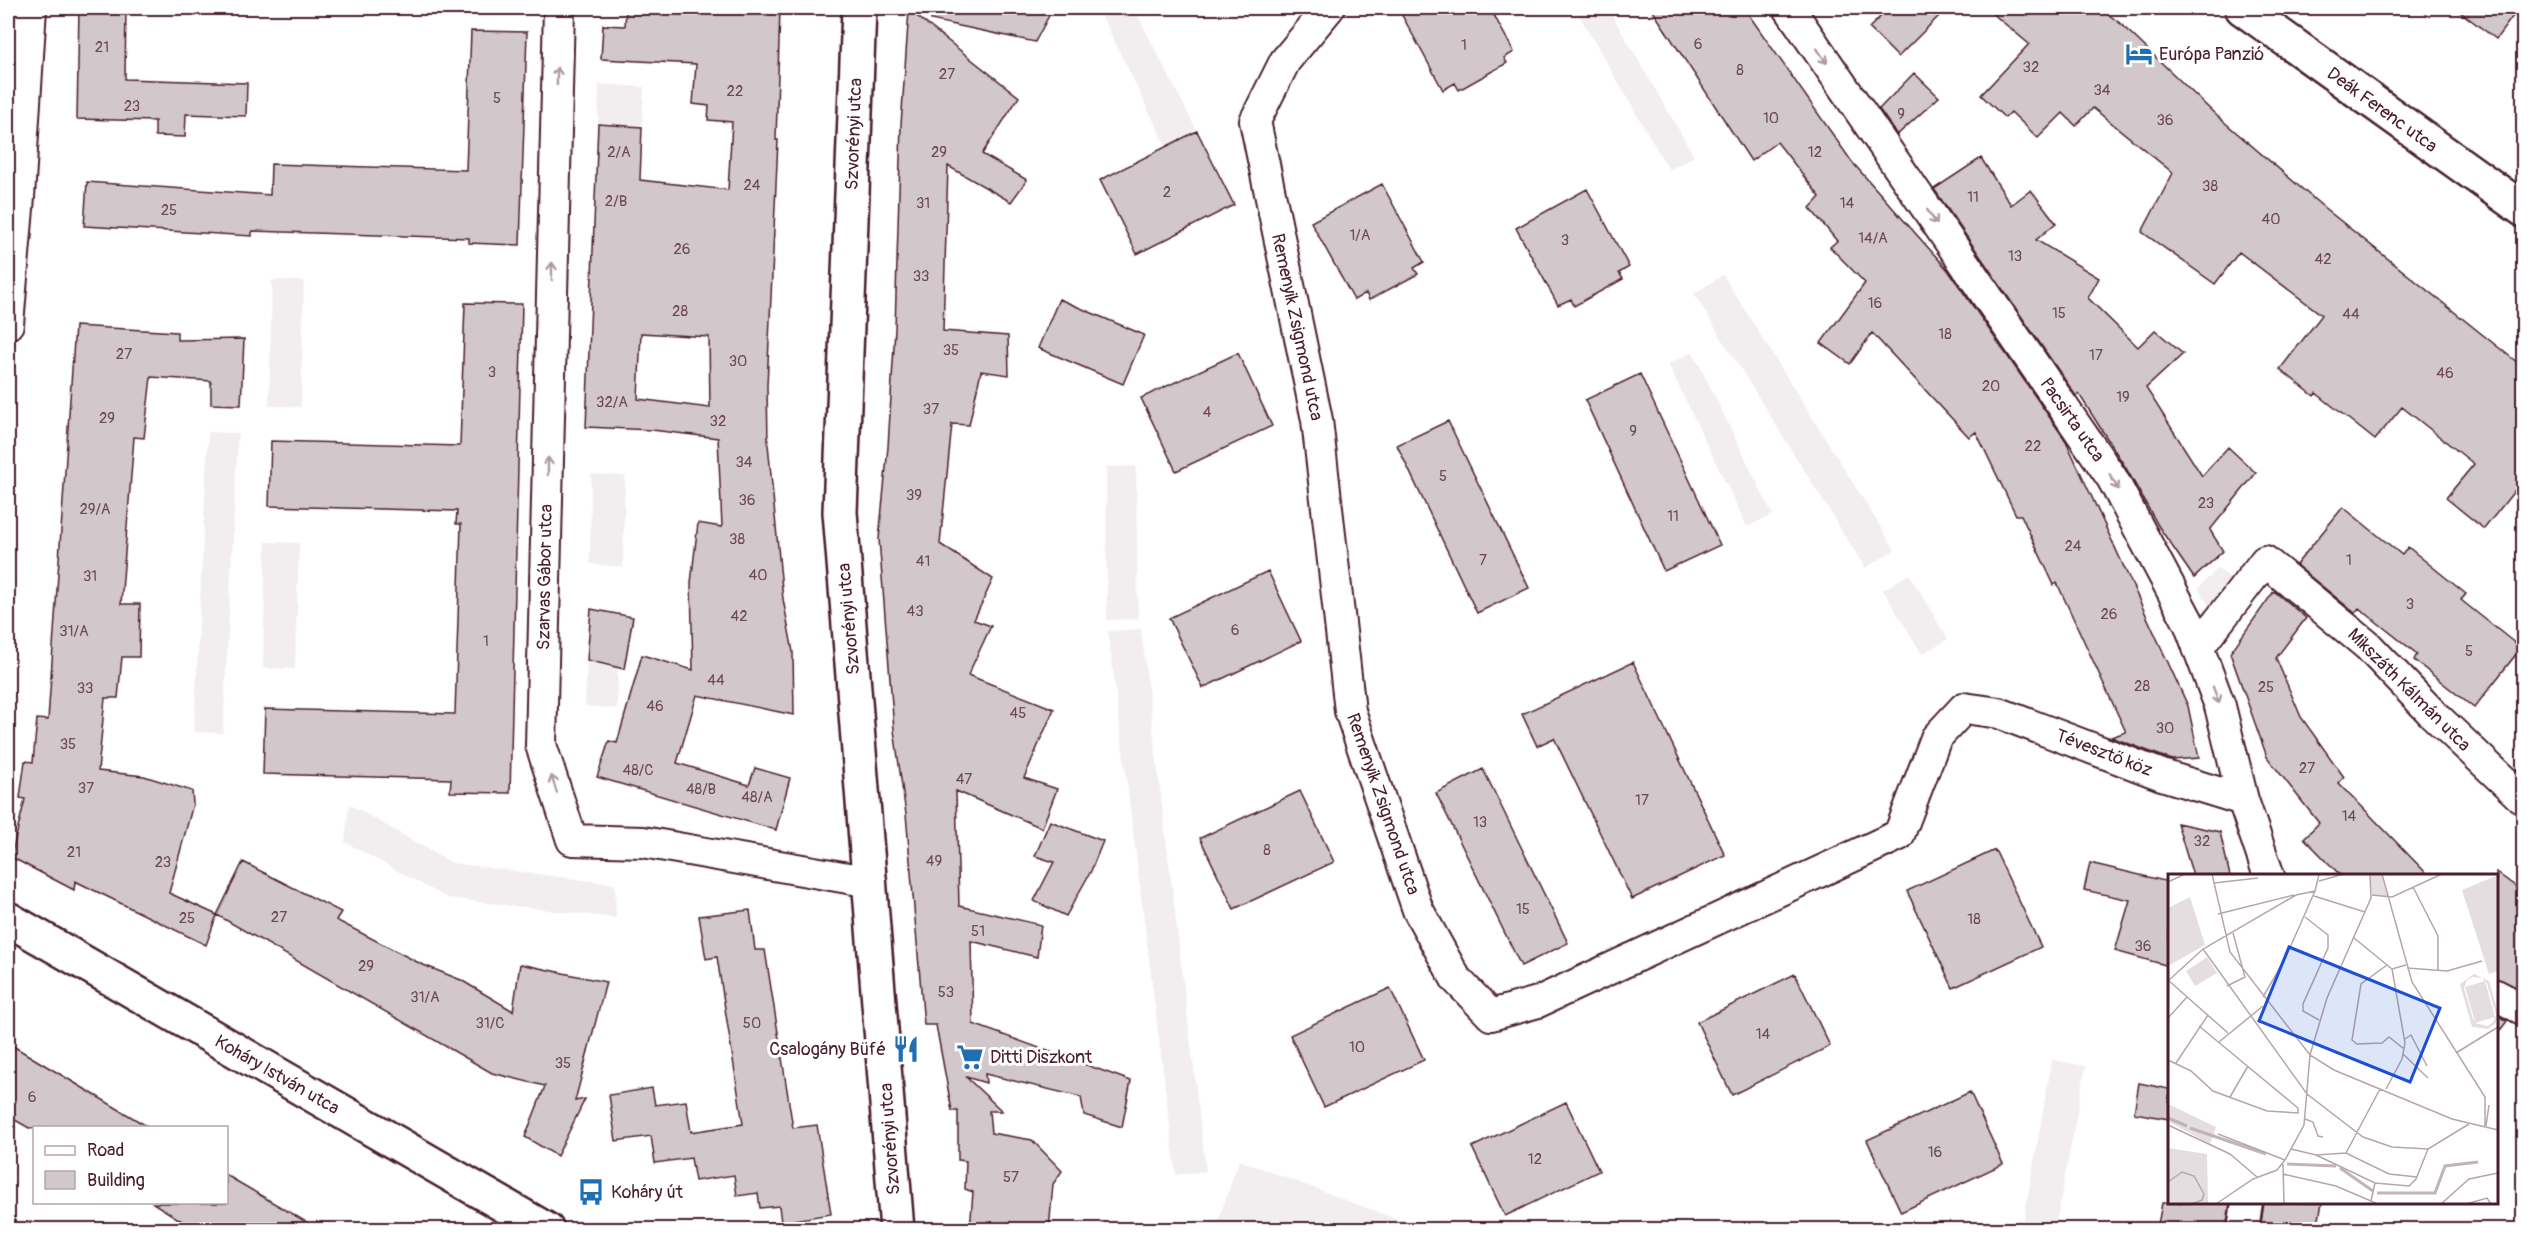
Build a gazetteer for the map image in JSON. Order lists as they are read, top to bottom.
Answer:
{
  "streets": {
    "street": [
      "Deák Ferenc utca",
      "Szvorényi utca",
      "Remenyik Zsigmond utca",
      "Pacsirta utca",
      "Szarvas Gábor utca",
      "Mikszáth Kálmán utca",
      "Tévesztő köz",
      "Koháry István utca"
    ]
  },
  "crossings": [
    ["Szvorényi utca", "Szarvas Gábor utca"],
    ["Remenyik Zsigmond utca", "Tévesztő köz"],
    ["Pacsirta utca", "Mikszáth Kálmán utca"],
    ["Pacsirta utca", "Tévesztő köz"]
  ],
  "one_way": ["Pacsirta utca", "Szarvas Gábor utca"],
  "places": {
    "hotel": ["Európa Panzió"],
    "restaurant": ["Csalogány Büfé"],
    "supermarket": ["Ditti Diszkont"],
    "bus stop": ["Koháry út"]
  },
  "house_numbers": [
    "6",
    "1",
    "21",
    "32",
    "8",
    "27",
    "34",
    "22",
    "5",
    "23",
    "9",
    "10",
    "36",
    "2/A",
    "29",
    "12",
    "24",
    "38",
    "2",
    "11",
    "2/B",
    "31",
    "14",
    "25",
    "40",
    "1/A",
    "14/A",
    "3",
    "26",
    "13",
    "42",
    "33",
    "16",
    "28",
    "15",
    "44",
    "18",
    "35",
    "27",
    "17",
    "30",
    "3",
    "46",
    "20",
    "19",
    "32/A",
    "37",
    "4",
    "29",
    "32",
    "9",
    "22",
    "34",
    "5",
    "39",
    "36",
    "23",
    "29/A",
    "11",
    "38",
    "24",
    "7",
    "1",
    "41",
    "40",
    "31",
    "3",
    "43",
    "26",
    "42",
    "6",
    "31/A",
    "1",
    "5",
    "44",
    "28",
    "25",
    "33",
    "46",
    "45",
    "30",
    "35",
    "27",
    "48/C",
    "47",
    "37",
    "48/B",
    "48/A",
    "17",
    "14",
    "13",
    "32",
    "8",
    "21",
    "49",
    "23",
    "15",
    "27",
    "25",
    "18",
    "51",
    "36",
    "29",
    "53",
    "31/A",
    "31/C",
    "50",
    "14",
    "10",
    "35",
    "6",
    "16",
    "12",
    "57"
  ],
  "legend": ["Road", "Building"]
}
